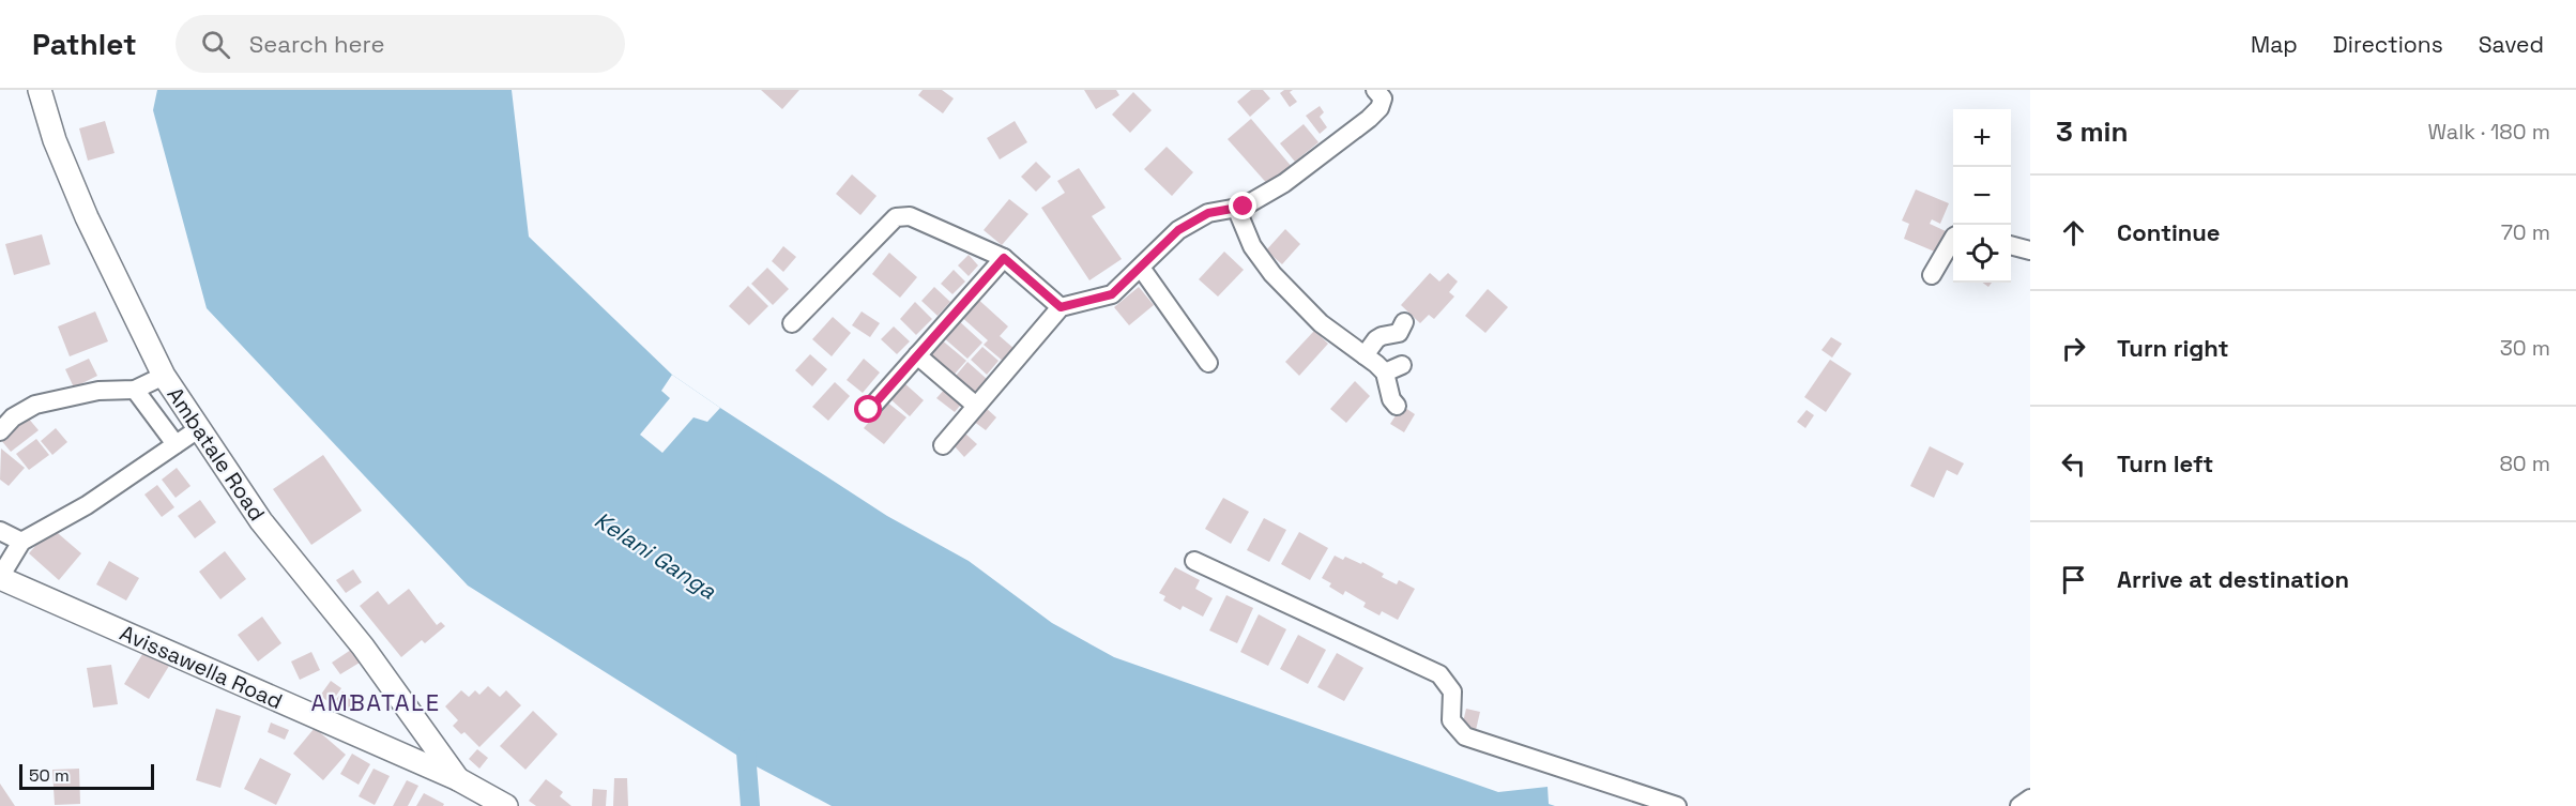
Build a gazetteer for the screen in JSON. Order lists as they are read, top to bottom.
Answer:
{
  "streets": {
    "main road": ["Ambatale Road", "Avissawella Road"]
  },
  "crossings": [
    ["Ambatale Road", "Avissawella Road"]
  ],
  "districts": ["AMBATALE"],
  "water": ["Kelani Ganga"],
  "scale_bar": "50 m",
  "page": {
    "header": "Pathlet",
    "search": "Search here",
    "nav": ["Map", "Directions", "Saved"],
    "heading": ["3 min", "Walk · 180 m"],
    "map_buttons": ["+", "−"],
    "list": [
      ["Continue", "70 m"],
      ["Turn right", "30 m"],
      ["Turn left", "80 m"],
      "Arrive at destination"
    ],
    "scale": "50 m"
  }
}
